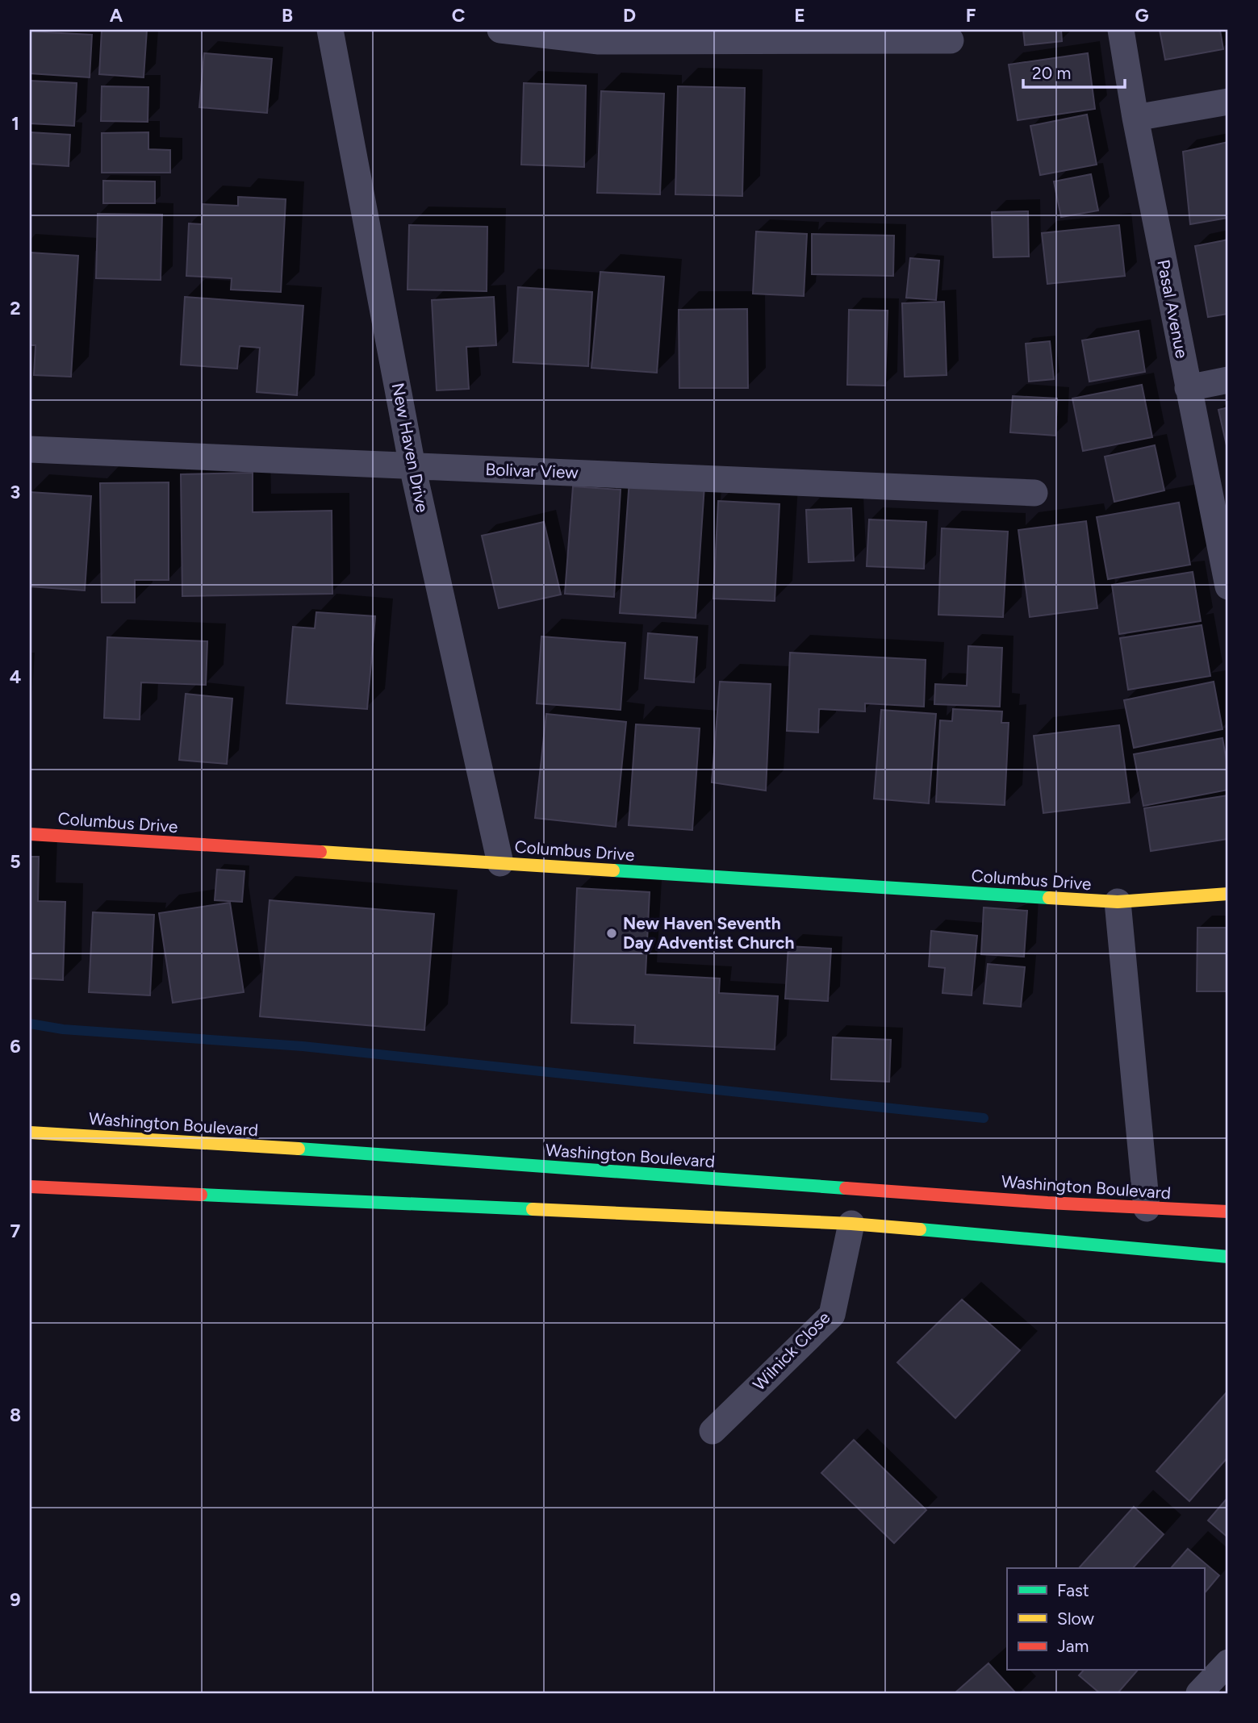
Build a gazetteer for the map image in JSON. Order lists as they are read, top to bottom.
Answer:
{
  "streets": {
    "main road": ["Columbus Drive", "Washington Boulevard"],
    "street": [
      "Pasal Avenue",
      "New Haven Drive",
      "Bolivar View",
      "Wilnick Close"
    ]
  },
  "crossings": [
    ["New Haven Drive", "Bolivar View"],
    ["New Haven Drive", "Columbus Drive"]
  ],
  "places": ["New Haven Seventh Day Adventist Church"],
  "legend": ["Fast", "Slow", "Jam"],
  "scale_bar": "20 m",
  "grid": {
    "columns": [
      "A",
      "B",
      "C",
      "D",
      "E",
      "F",
      "G"
    ],
    "rows": [
      "1",
      "2",
      "3",
      "4",
      "5",
      "6",
      "7",
      "8",
      "9"
    ]
  }
}
